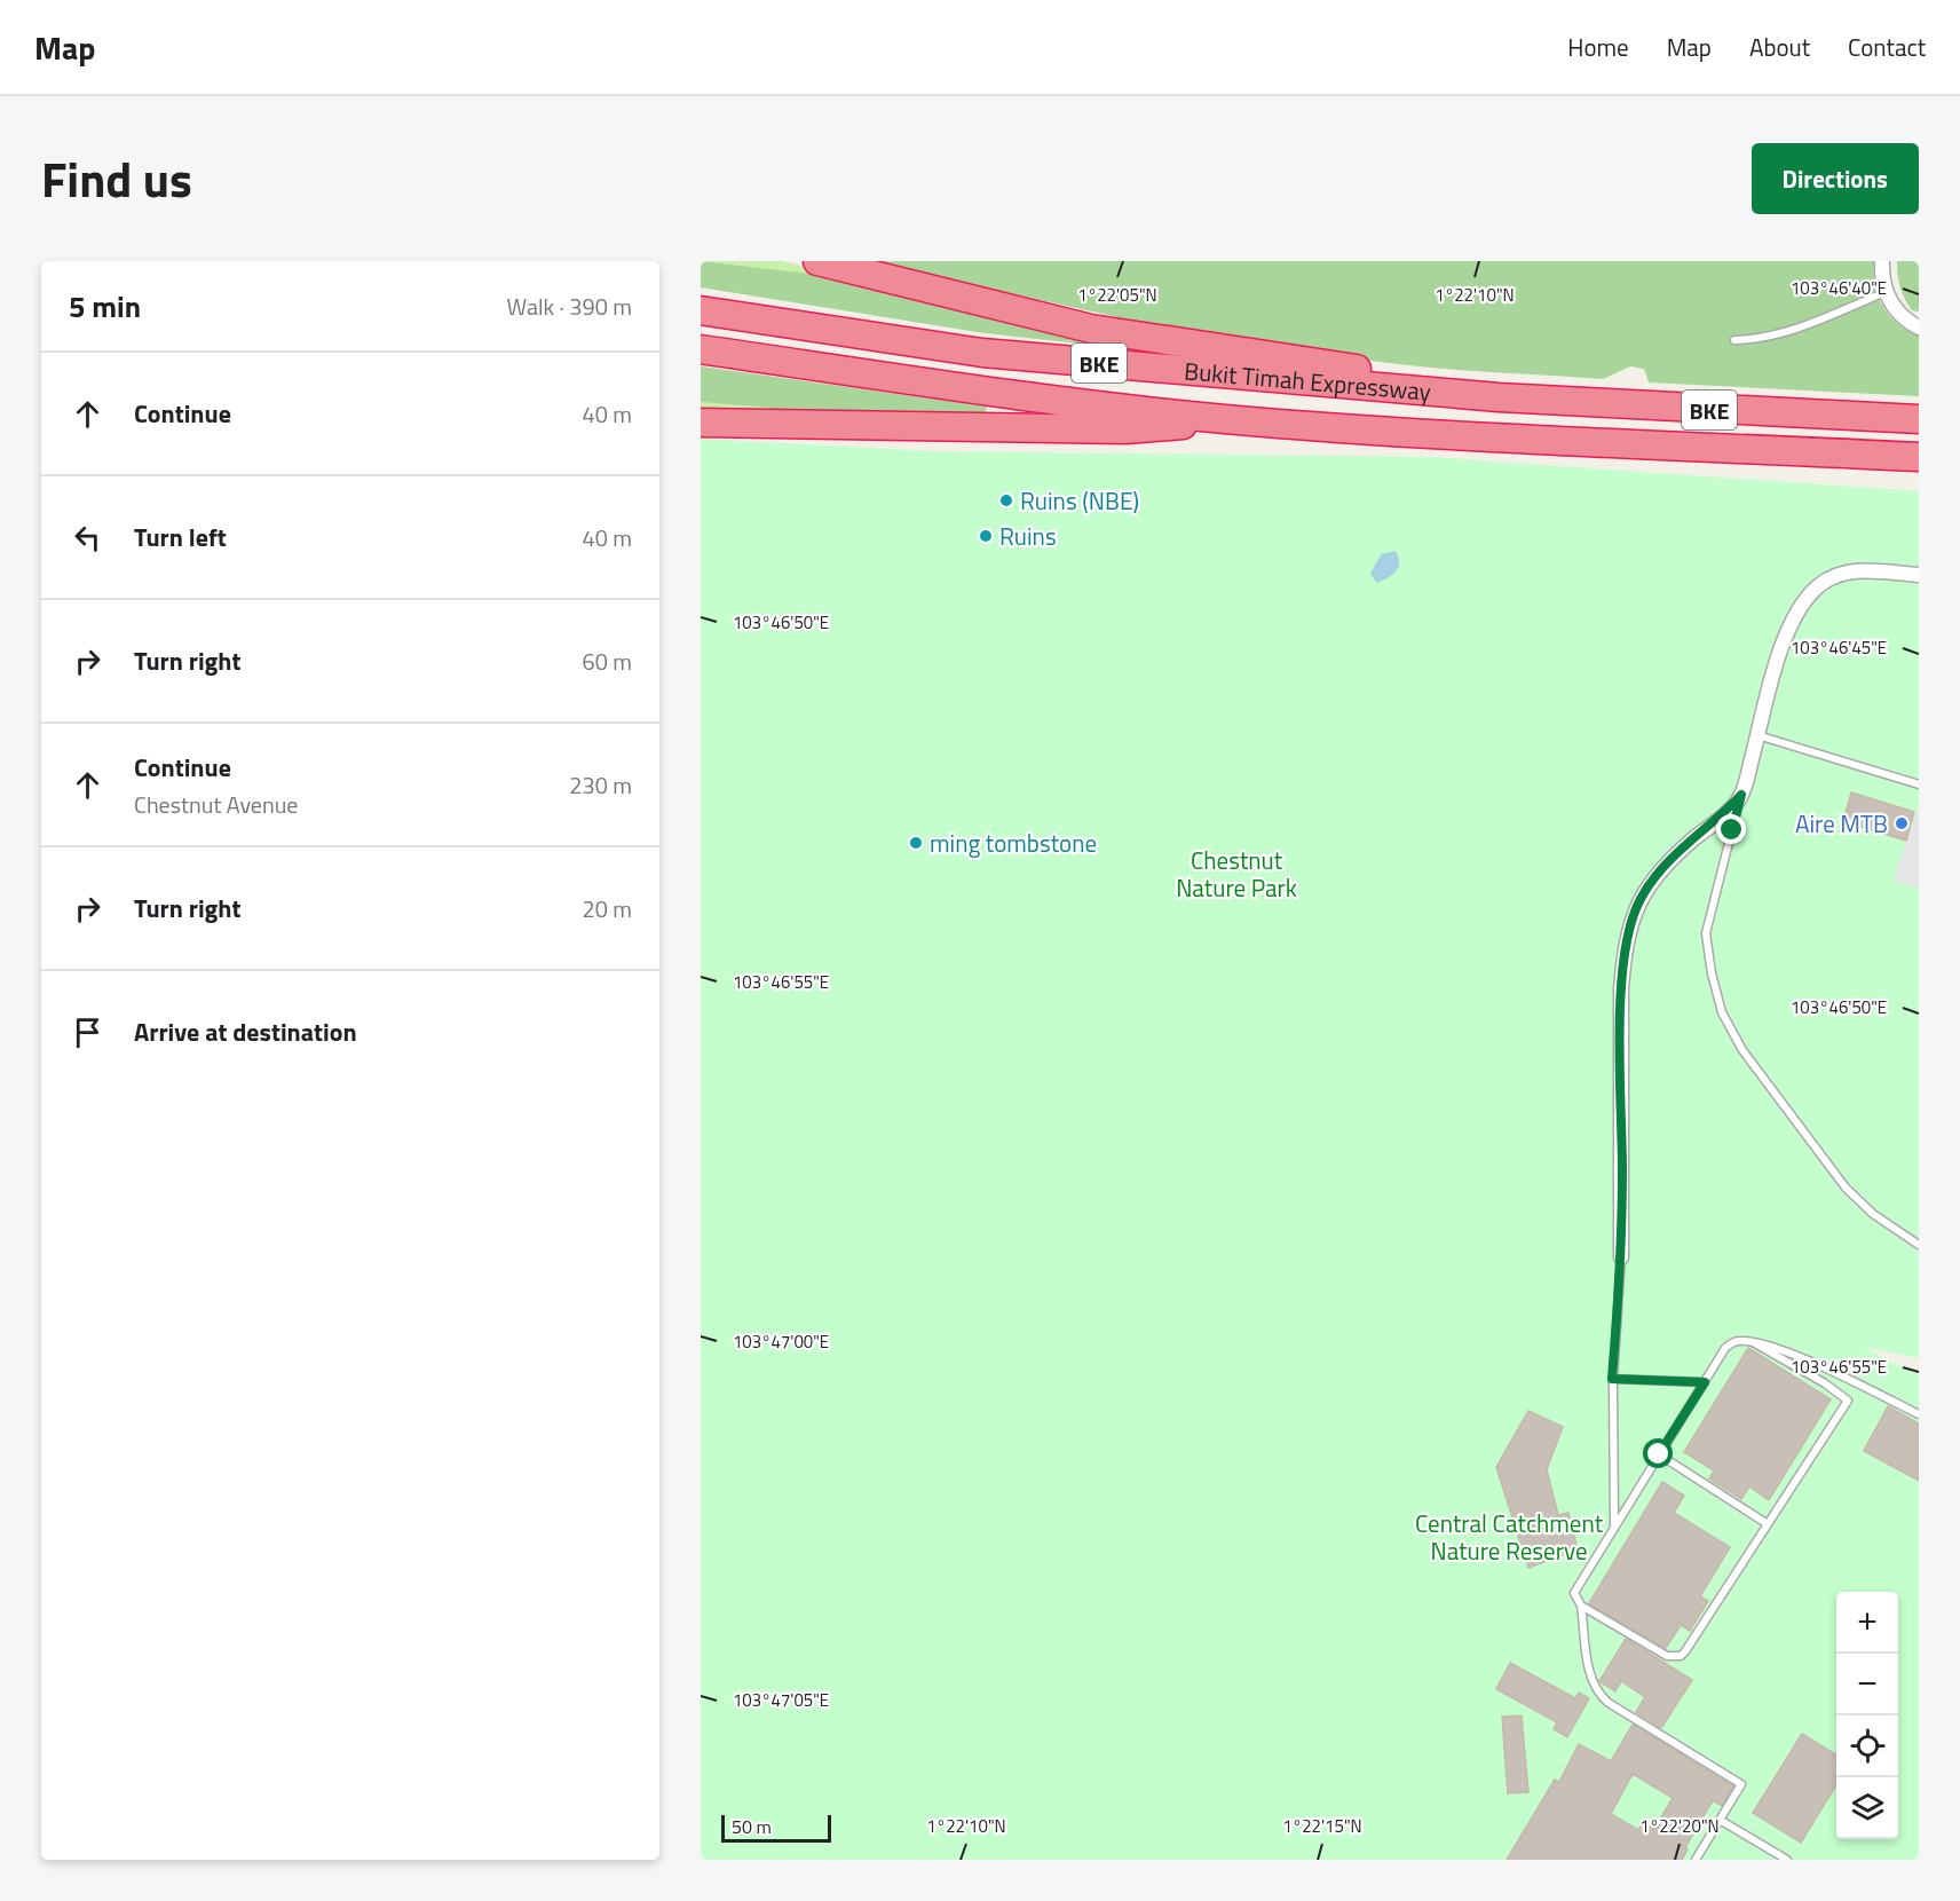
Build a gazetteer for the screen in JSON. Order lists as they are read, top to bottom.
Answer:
{
  "streets": {
    "highway": ["BKE", "Bukit Timah Expressway"]
  },
  "parks": ["Chestnut Nature Park", "Central Catchment Nature Reserve"],
  "places": [
    "Ruins (NBE)",
    "Ruins",
    "Aire MTB",
    "ming tombstone"
  ],
  "scale_bar": "50 m",
  "page": {
    "header": "Map",
    "nav": [
      "Home",
      "Map",
      "About",
      "Contact"
    ],
    "title": "Find us",
    "buttons": "Directions",
    "heading": ["5 min", "Walk · 390 m"],
    "list": [
      ["Continue", "40 m"],
      ["Turn left", "40 m"],
      ["Turn right", "60 m"],
      ["Continue", "Chestnut Avenue", "230 m"],
      ["Turn right", "20 m"],
      "Arrive at destination"
    ],
    "map_buttons": ["+", "−"],
    "scale": "50 m"
  },
  "coordinates": [
    "103°46'40\"E",
    "1°22'05\"N",
    "1°22'10\"N",
    "103°46'50\"E",
    "103°46'45\"E",
    "103°46'55\"E",
    "103°47'00\"E",
    "103°47'05\"E",
    "1°22'15\"N",
    "1°22'20\"N"
  ]
}
